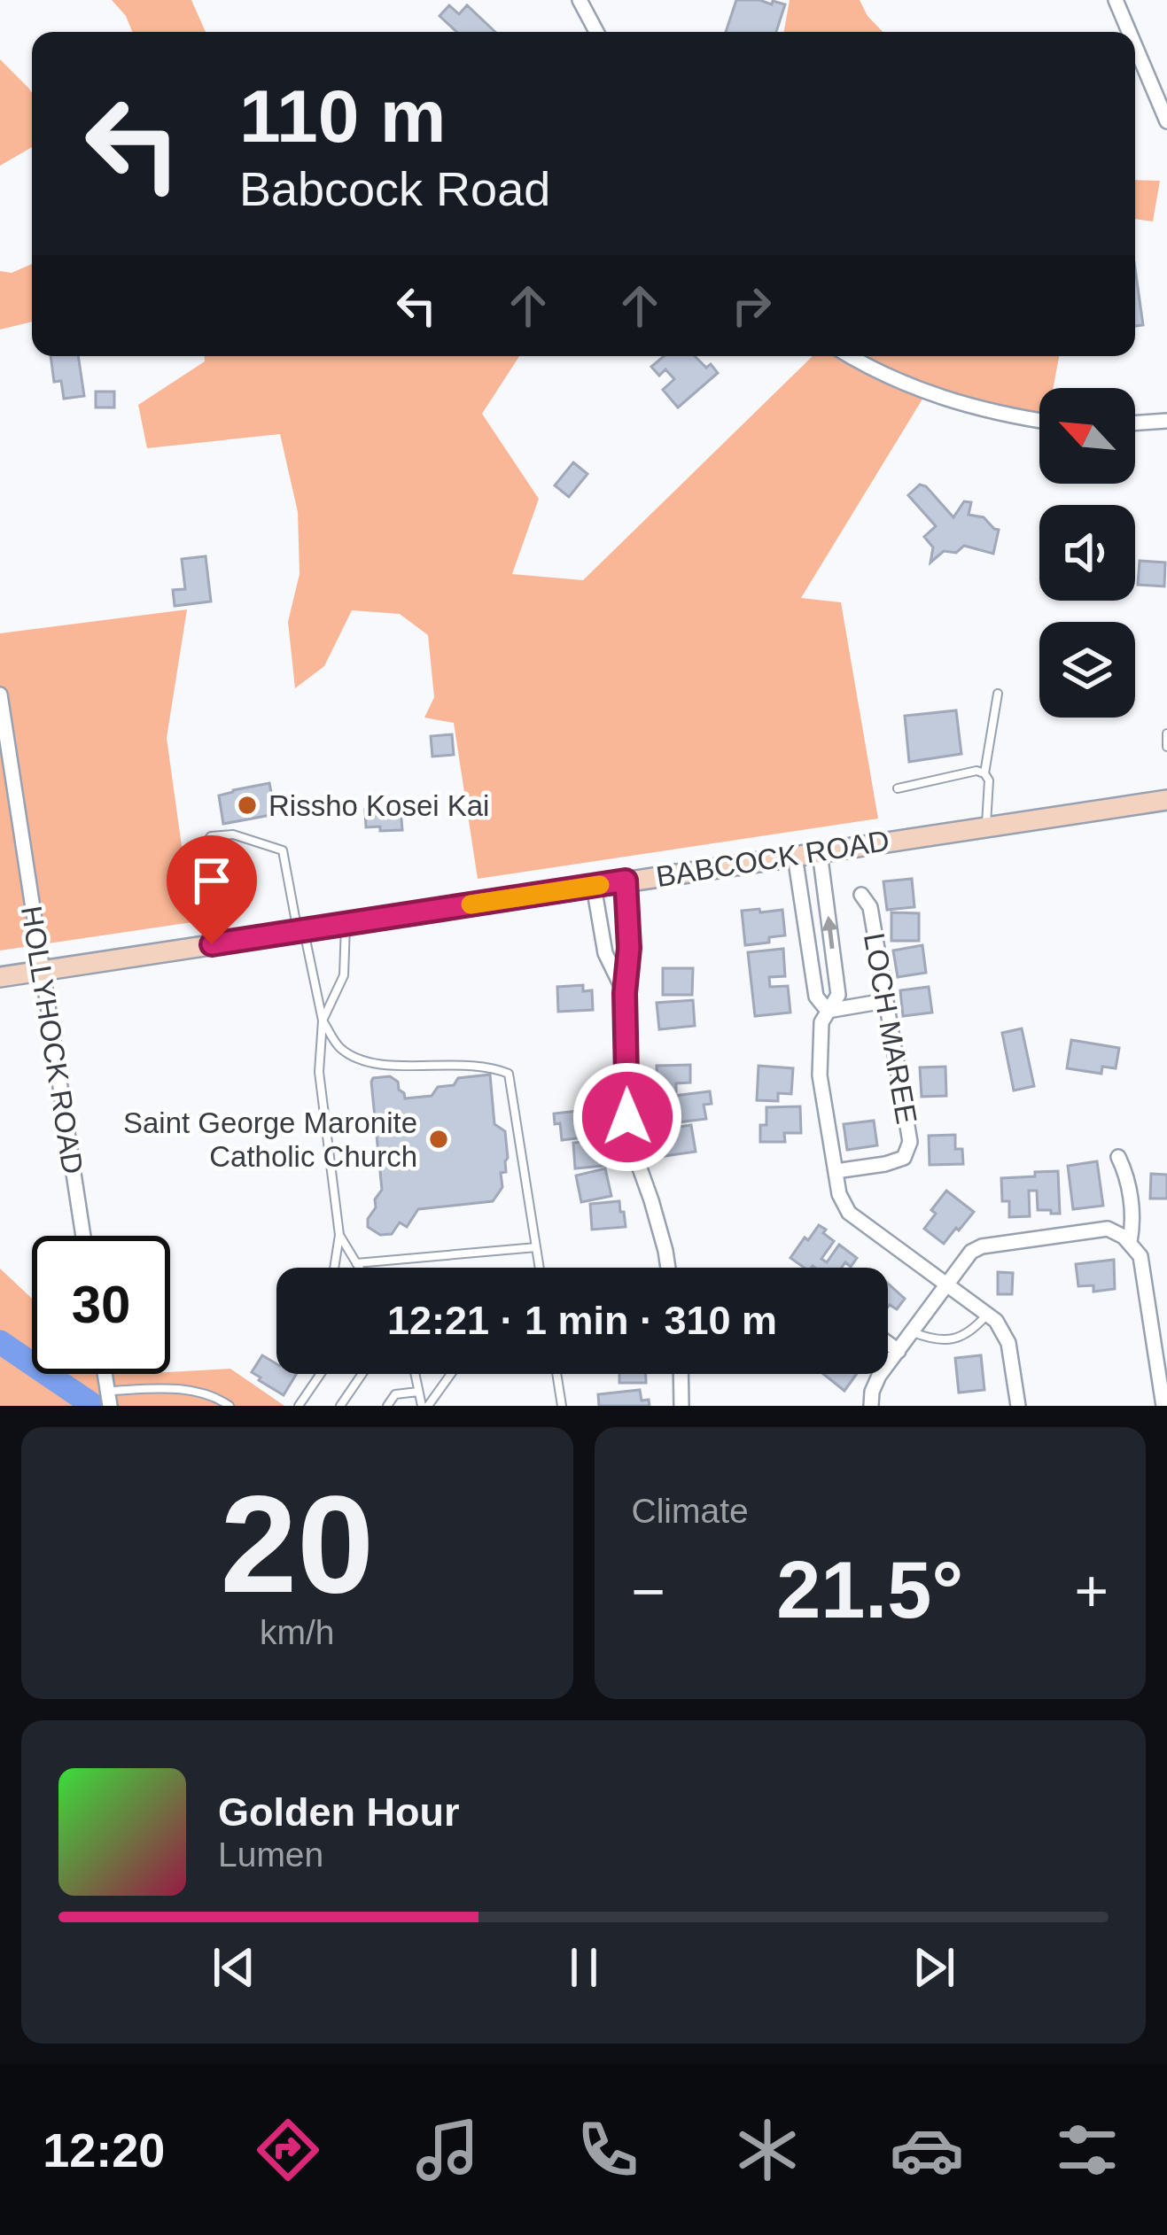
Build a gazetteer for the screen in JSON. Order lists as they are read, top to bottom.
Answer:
{
  "streets": {
    "main road": ["BABCOCK ROAD"],
    "street": ["LOCH MAREE", "HOLLYHOCK ROAD"]
  },
  "crossings": [
    ["BABCOCK ROAD", "HOLLYHOCK ROAD"]
  ],
  "places": ["Rissho Kosei Kai", "Saint George Maronite Catholic Church"],
  "north": "top left",
  "page": {
    "turn": ["110 m", "Babcock Road"],
    "limit": "30",
    "trip": "12:21 · 1 min · 310 m",
    "tile": [
      ["20", "km/h"],
      "Climate"
    ],
    "heat": ["−", "21.5°", "+"],
    "song": ["Golden Hour", "Lumen"],
    "tabs": "12:20"
  }
}
